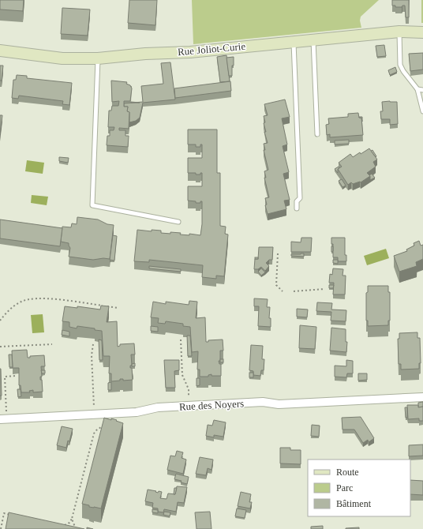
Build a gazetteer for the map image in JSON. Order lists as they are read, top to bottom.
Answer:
{
  "streets": {
    "main road": ["Rue Joliot-Curie"],
    "street": ["Rue des Noyers"]
  },
  "legend": ["Route", "Parc", "Bâtiment"]
}
